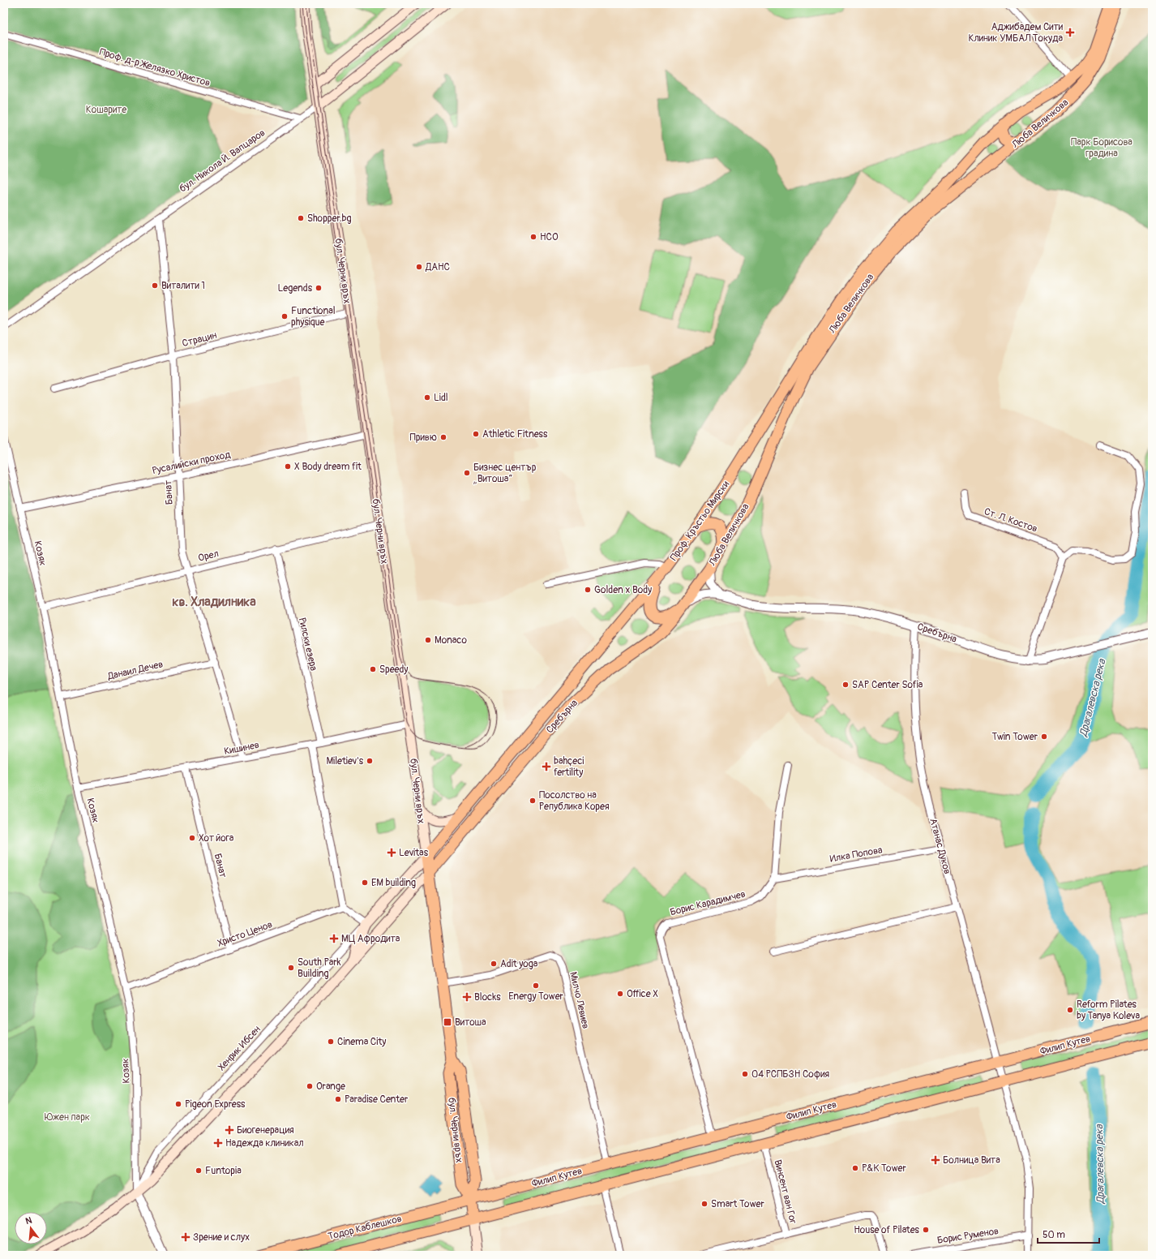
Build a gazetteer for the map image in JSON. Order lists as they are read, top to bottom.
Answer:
{
  "streets": {
    "main road": [
      "Люба Величкова",
      "бул. Никола Й. Вапцаров",
      "бул. Черни връх",
      "Проф. Кръстьо Мирски",
      "Сребърна",
      "Филип Кутев",
      "Хенрик Ибсен",
      "Тодор Каблешков"
    ],
    "street": [
      "Проф. д-р Желязко Христов",
      "Страцин",
      "Русалийски проход",
      "Банат",
      "Ст. Л. Костов",
      "Козяк",
      "Орел",
      "Рилски езера",
      "Данаил Дечев",
      "Кишинев",
      "Атанас Дуков",
      "Илка Попова",
      "Борис Карадимчев",
      "Христо Ценов",
      "Милчо Левиев",
      "Винсент ван Гог",
      "Борис Руменов"
    ]
  },
  "crossings": [
    ["Проф. д-р Желязко Христов", "бул. Никола Й. Вапцаров"],
    ["Люба Величкова", "Проф. Кръстьо Мирски"],
    ["Люба Величкова", "Сребърна"],
    ["бул. Никола Й. Вапцаров", "бул. Черни връх"],
    ["бул. Никола Й. Вапцаров", "Банат"],
    ["бул. Черни връх", "Страцин"],
    ["бул. Черни връх", "Русалийски проход"],
    ["бул. Черни връх", "Орел"],
    ["бул. Черни връх", "Сребърна"],
    ["бул. Черни връх", "Кишинев"],
    ["бул. Черни връх", "Милчо Левиев"],
    ["бул. Черни връх", "Филип Кутев"],
    ["бул. Черни връх", "Хенрик Ибсен"],
    ["бул. Черни връх", "Тодор Каблешков"],
    ["Страцин", "Банат"],
    ["Русалийски проход", "Банат"],
    ["Русалийски проход", "Козяк"],
    ["Банат", "Орел"],
    ["Банат", "Данаил Дечев"],
    ["Банат", "Кишинев"],
    ["Банат", "Христо Ценов"],
    ["Проф. Кръстьо Мирски", "Сребърна"],
    ["Козяк", "Орел"],
    ["Козяк", "Данаил Дечев"],
    ["Козяк", "Кишинев"],
    ["Козяк", "Христо Ценов"],
    ["Козяк", "Хенрик Ибсен"],
    ["Орел", "Рилски езера"],
    ["Сребърна", "Атанас Дуков"],
    ["Сребърна", "Хенрик Ибсен"],
    ["Рилски езера", "Кишинев"],
    ["Атанас Дуков", "Илка Попова"],
    ["Атанас Дуков", "Филип Кутев"],
    ["Атанас Дуков", "Борис Руменов"],
    ["Илка Попова", "Борис Карадимчев"],
    ["Борис Карадимчев", "Филип Кутев"],
    ["Милчо Левиев", "Филип Кутев"],
    ["Филип Кутев", "Винсент ван Гог"],
    ["Филип Кутев", "Тодор Каблешков"]
  ],
  "districts": ["кв. Хладилника"],
  "water": ["Драгалевска река"],
  "parks": ["Кошарите", "Парк Борисова градина", "Южен парк"],
  "places": {
    "health": [
      "Аджибадем Сити Клиник УМБАЛ Токуда",
      "bahçeci fertility",
      "Levitas",
      "МЦ Афродита",
      "Blocks",
      "Биогенерация",
      "Надежда клиникал",
      "Болница Вита",
      "Зрение и слух"
    ],
    "other": [
      "Shopper.bg",
      "НСО",
      "ДАНС",
      "Виталити 1",
      "Legends",
      "Functional physique",
      "Lidl",
      "Athletic Fitness",
      "Привю",
      "X Body dream fit",
      "Бизнес център „Витоша“",
      "Golden x Body",
      "Monaco",
      "Speedy",
      "SAP Center Sofia",
      "Twin Tower",
      "Miletiev's",
      "Посолство на Република Корея",
      "Хот йога",
      "EM building",
      "Adit yoga",
      "South Park Building",
      "Energy Tower",
      "Office X",
      "Reform Pilates by Tanya Koleva",
      "Cinema City",
      "04 РСПБЗН София",
      "Orange",
      "Paradise Center",
      "Pigeon Express",
      "P&K Tower",
      "Funtopia",
      "Smart Tower",
      "House of Pilates"
    ],
    "transit": ["Витоша"]
  },
  "scale_bar": "50 m",
  "north": "top"
}
